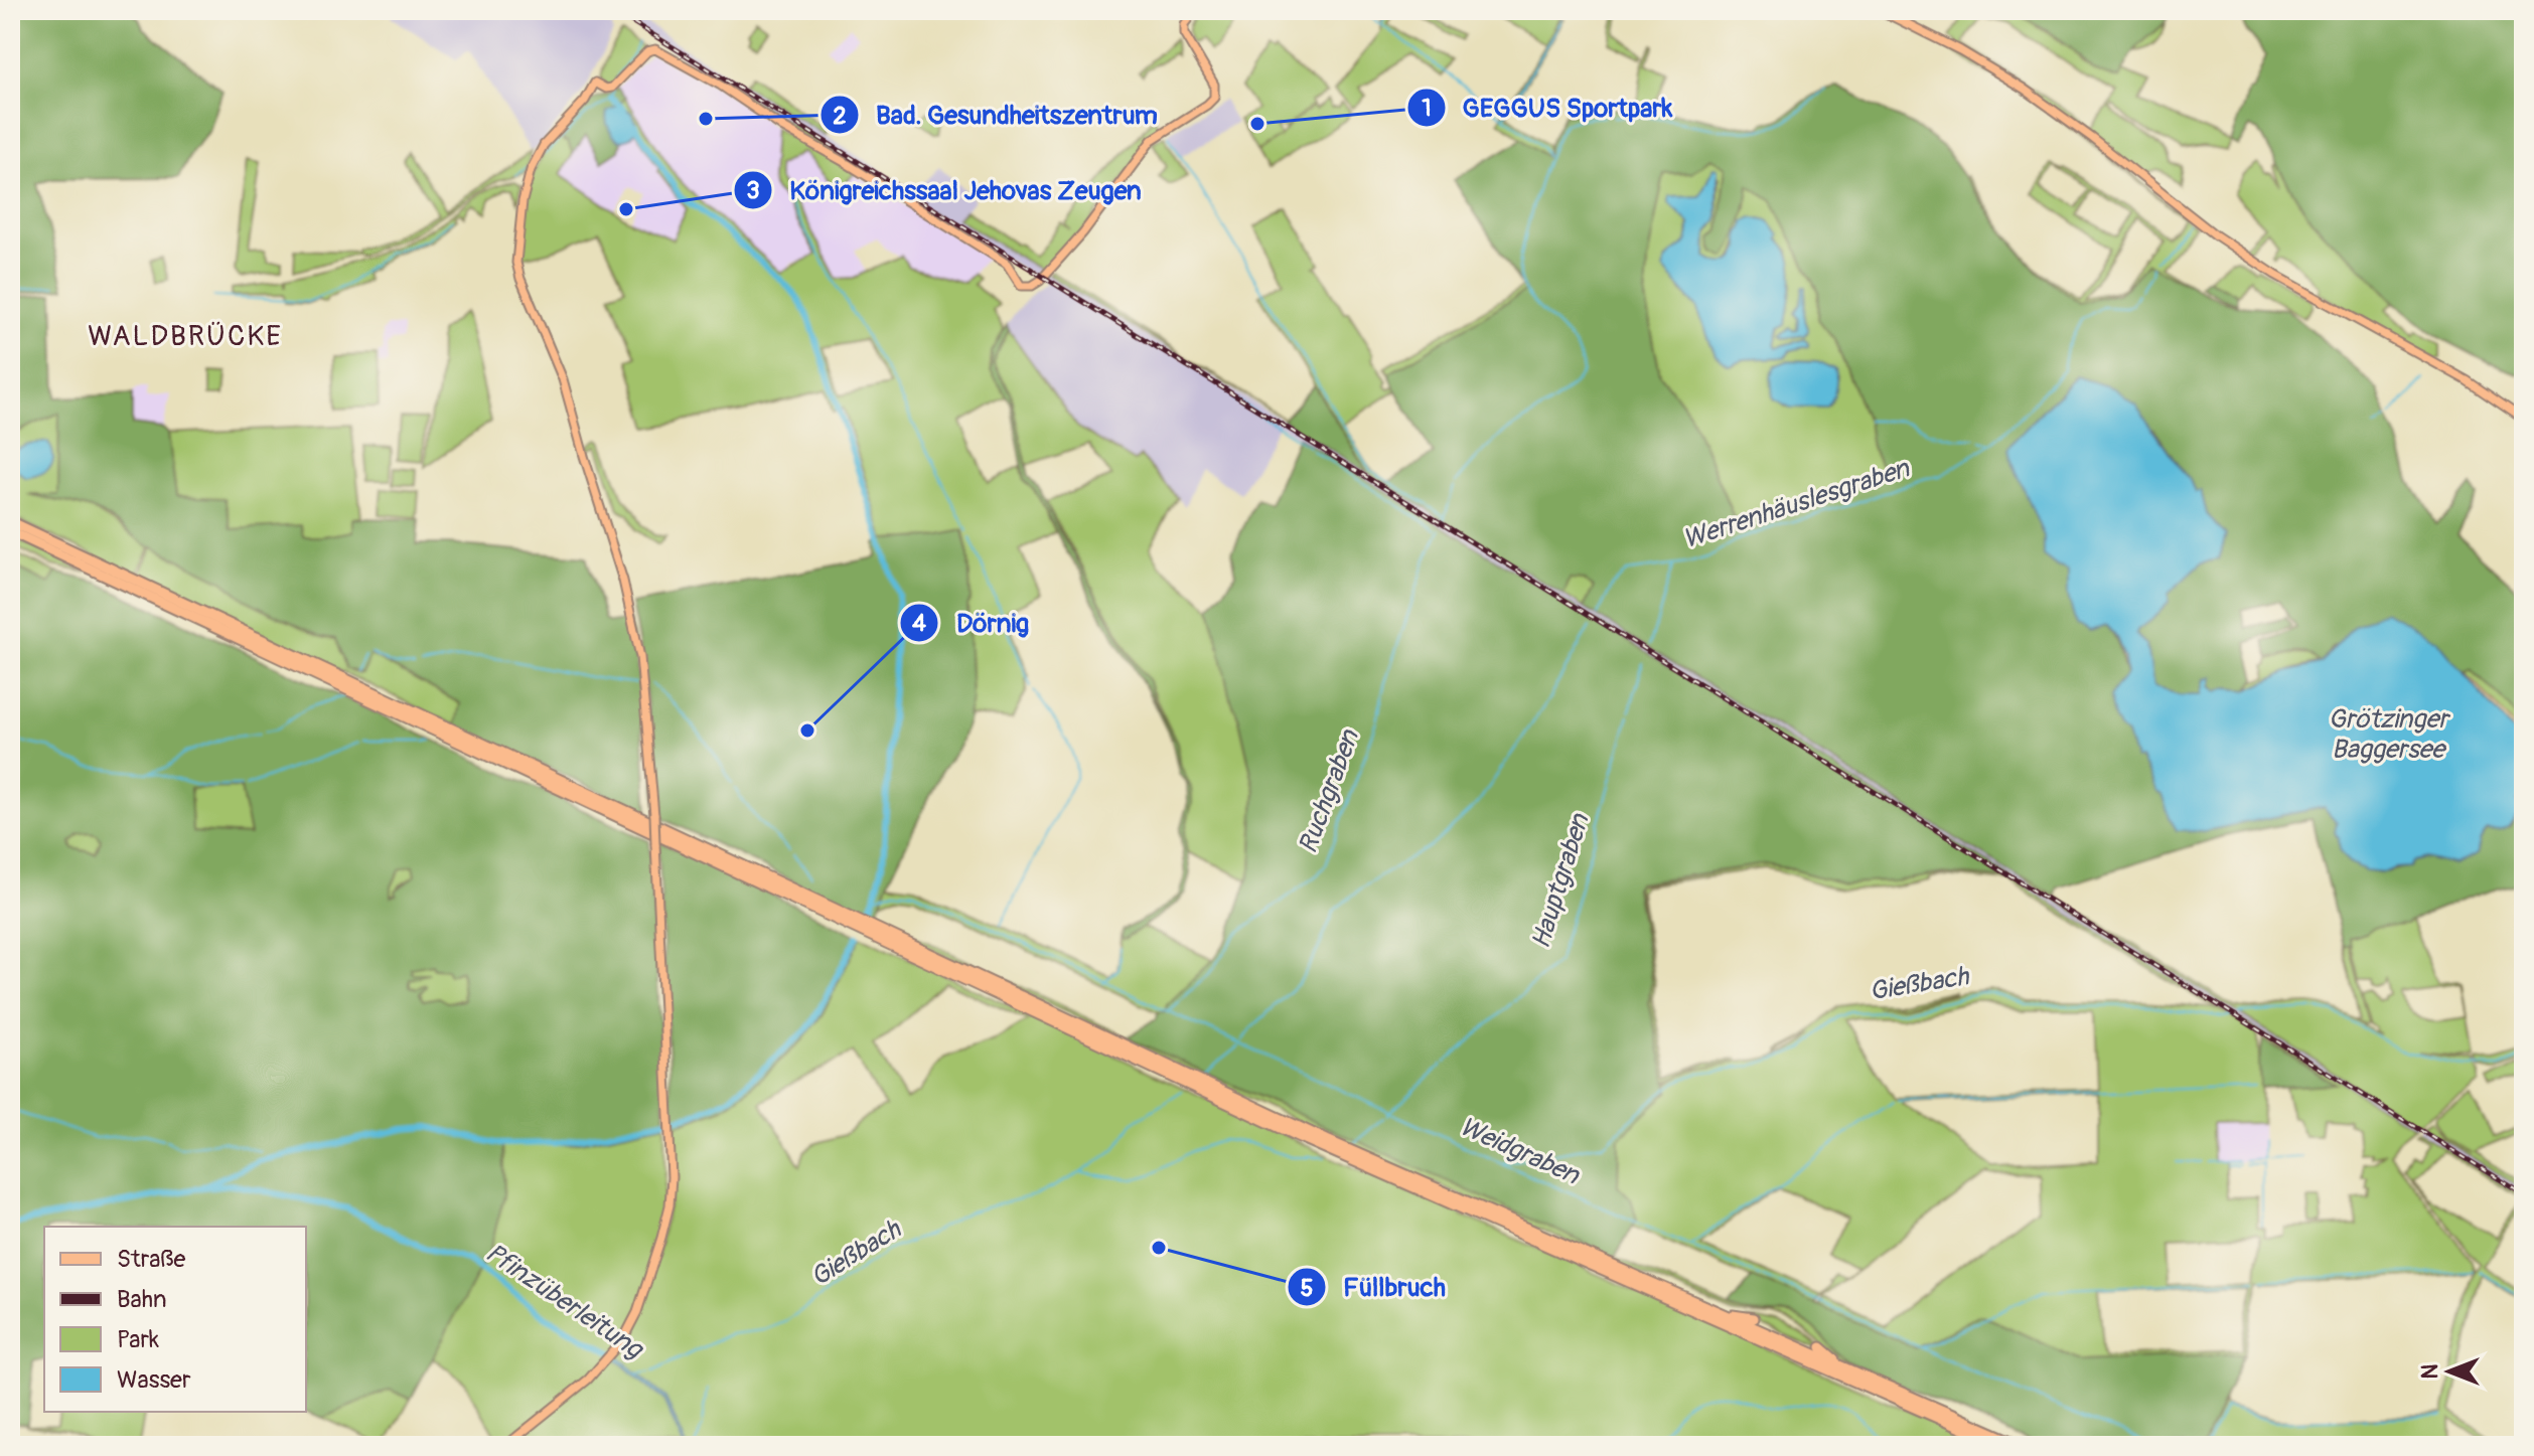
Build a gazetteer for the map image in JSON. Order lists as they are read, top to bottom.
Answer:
{
  "districts": ["WALDBRÜCKE"],
  "water": [
    "Werrenhäuslesgraben",
    "Grötzinger Baggersee",
    "Ruchgraben",
    "Hauptgraben",
    "Gießbach",
    "Weidgraben",
    "Pfinzüberleitung"
  ],
  "places": [
    "Bad. Gesundheitszentrum",
    "GEGGUS Sportpark",
    "Königreichssaal Jehovas Zeugen",
    "Dörnig",
    "Füllbruch"
  ],
  "legend": [
    "Straße",
    "Bahn",
    "Park",
    "Wasser"
  ],
  "north": "left"
}
